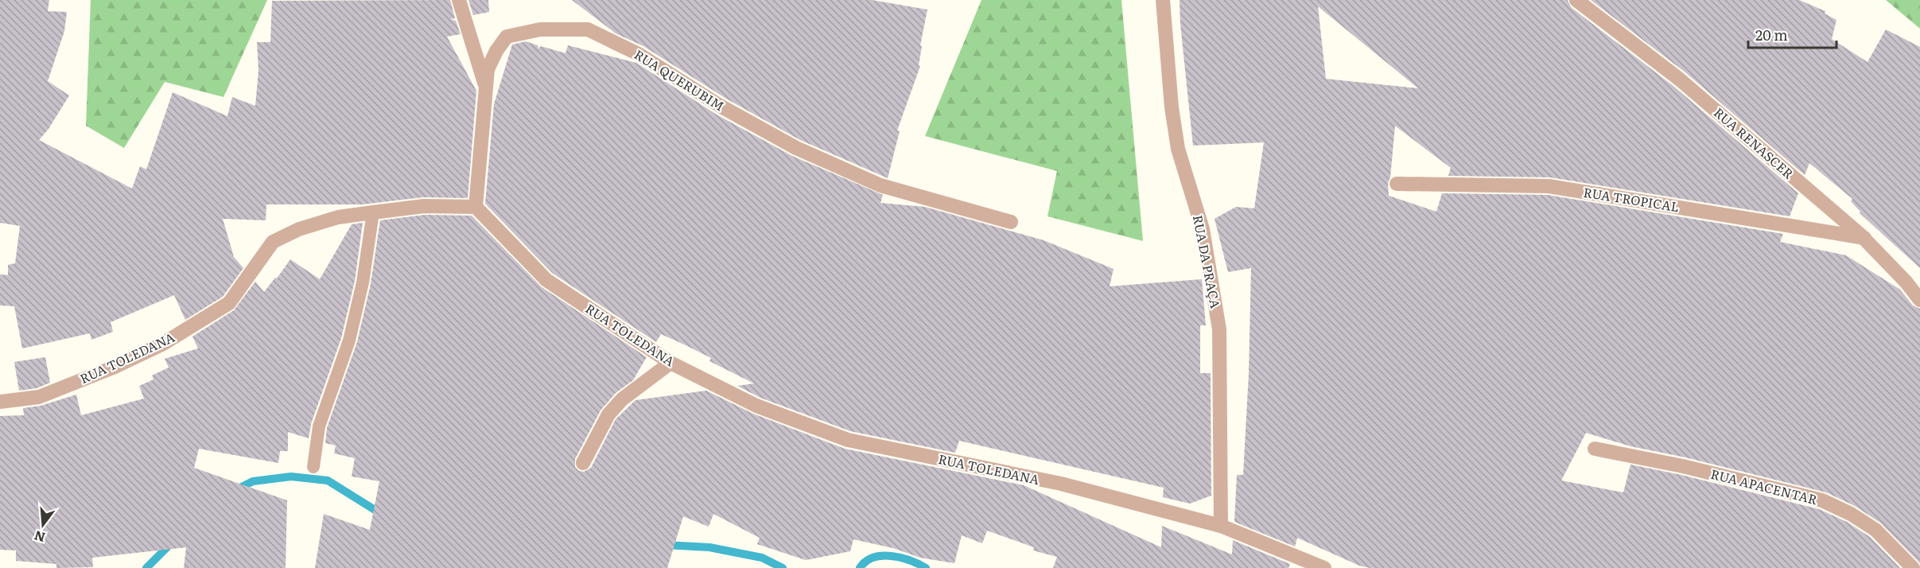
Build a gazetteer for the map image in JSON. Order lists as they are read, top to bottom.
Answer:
{
  "streets": {
    "street": [
      "RUA QUERUBIM",
      "RUA RENASCER",
      "RUA TROPICAL",
      "RUA DA PRAÇA",
      "RUA TOLEDANA",
      "RUA APACENTAR"
    ]
  },
  "crossings": [
    ["RUA QUERUBIM", "RUA TOLEDANA"],
    ["RUA RENASCER", "RUA TROPICAL"],
    ["RUA DA PRAÇA", "RUA TOLEDANA"]
  ],
  "scale_bar": "20 m",
  "north": "bottom"
}
